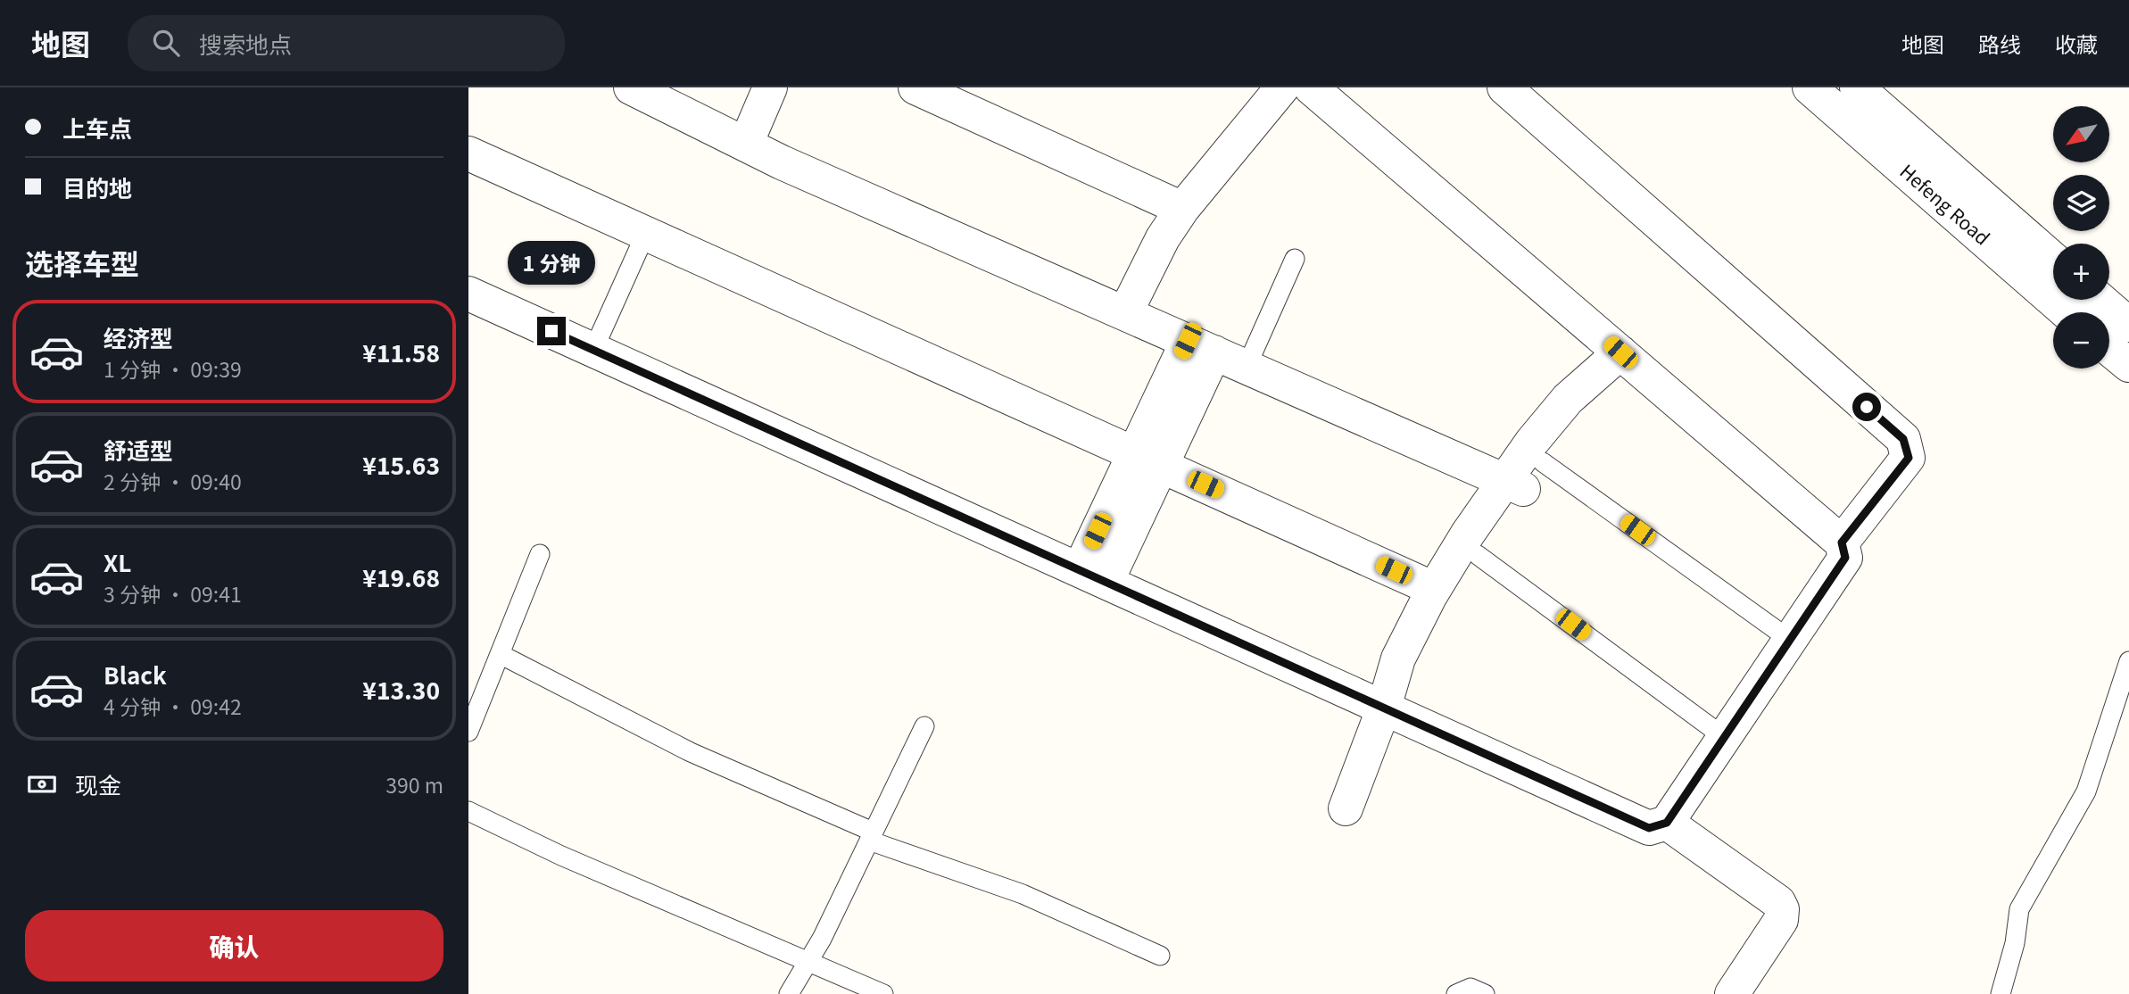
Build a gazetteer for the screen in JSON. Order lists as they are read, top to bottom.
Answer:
{
  "streets": {
    "street": ["Hefeng Road"]
  },
  "north": "bottom left",
  "page": {
    "header": "地图",
    "search": "搜索地点",
    "nav": ["地图", "路线", "收藏"],
    "banner": ["上车点", "目的地"],
    "map_buttons": ["+", "−"],
    "heading": "选择车型",
    "bubble": "1 分钟",
    "list": [
      {
        "name": "经济型",
        "note": "1 分钟 · 09:39",
        "value": "¥11.58"
      },
      {
        "name": "舒适型",
        "note": "2 分钟 · 09:40",
        "value": "¥15.63"
      },
      {
        "name": "XL",
        "note": "3 分钟 · 09:41",
        "value": "¥19.68"
      },
      {
        "name": "Black",
        "note": "4 分钟 · 09:42",
        "value": "¥13.30"
      }
    ],
    "pay": ["现金", "390 m"],
    "buttons": "确认"
  }
}
